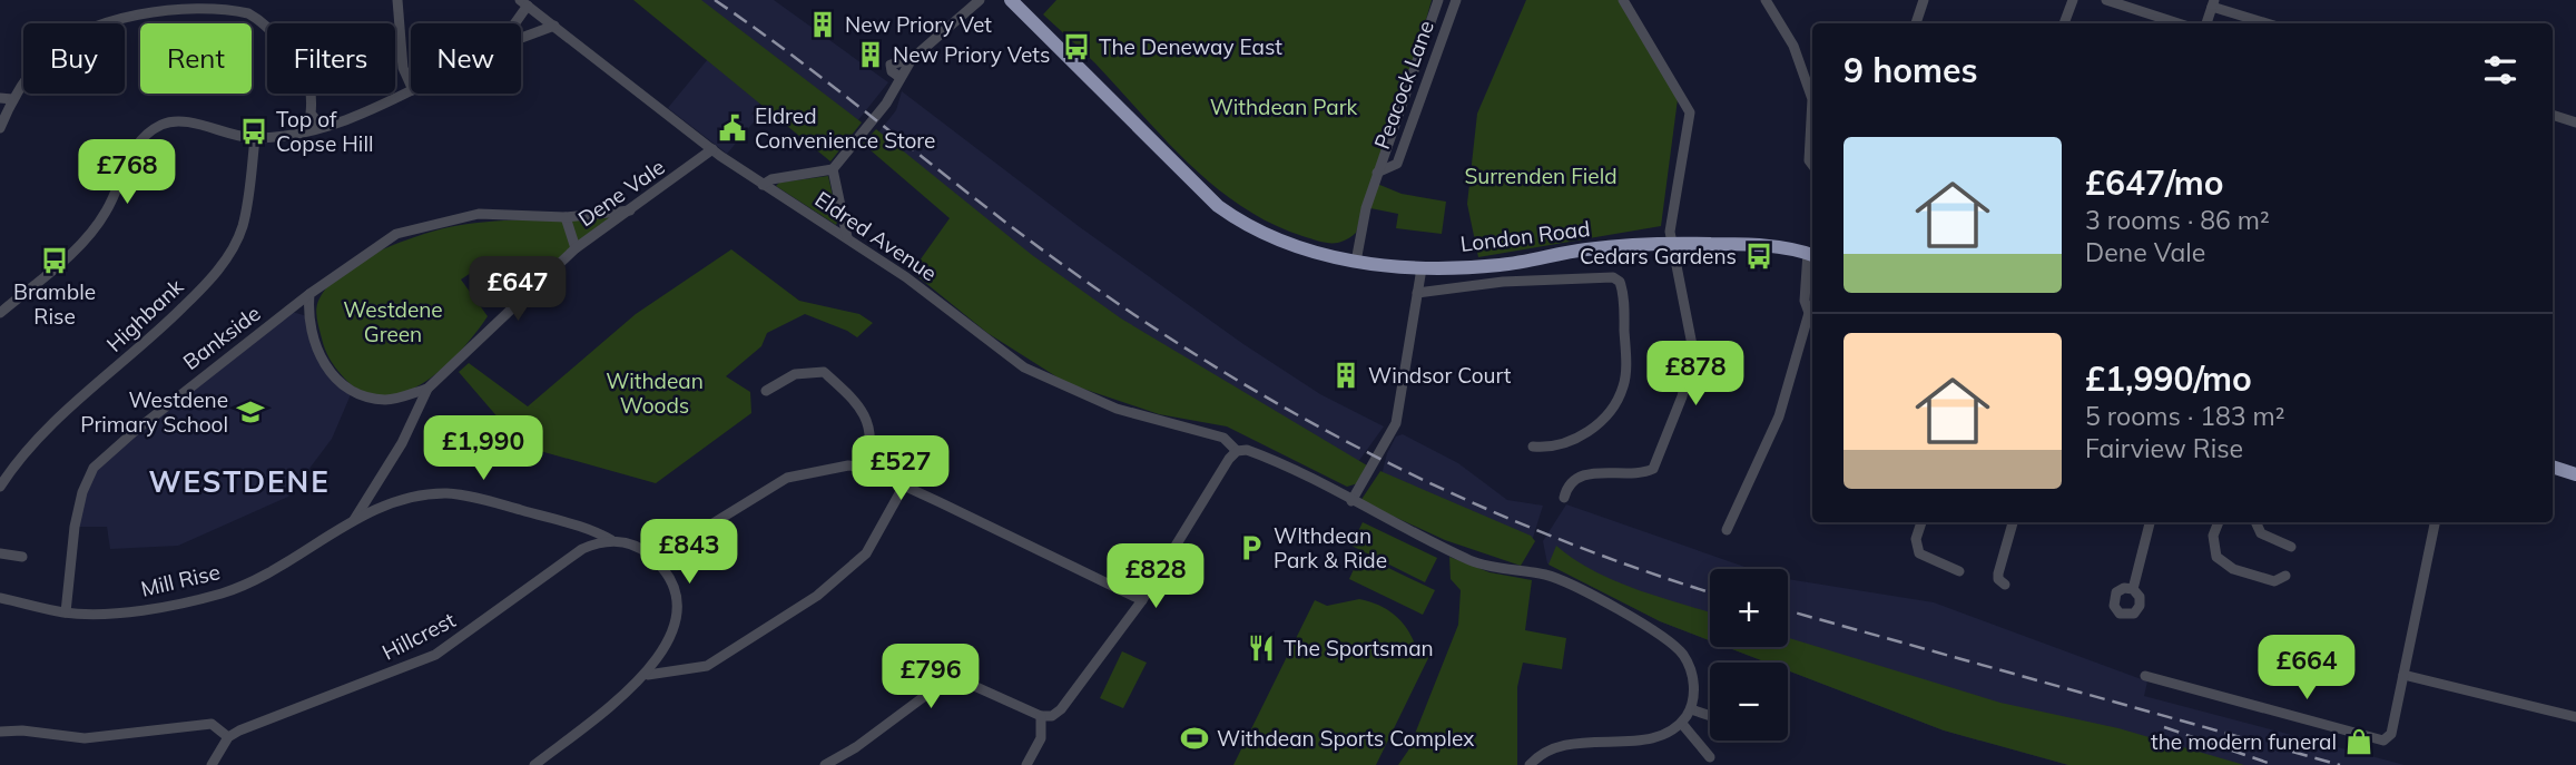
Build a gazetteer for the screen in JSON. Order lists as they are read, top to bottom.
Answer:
{
  "streets": {
    "highway": ["London Road"],
    "street": [
      "Peacock Lane",
      "Dene Vale",
      "Eldred Avenue",
      "Highbank",
      "Bankside",
      "Mill Rise",
      "Hillcrest"
    ]
  },
  "crossings": [
    ["Peacock Lane", "London Road"],
    ["Dene Vale", "Eldred Avenue"],
    ["Dene Vale", "Bankside"],
    ["Dene Vale", "Mill Rise"],
    ["Bankside", "Mill Rise"],
    ["Mill Rise", "Hillcrest"]
  ],
  "districts": ["WESTDENE"],
  "parks": [
    "Withdean Park",
    "Surrenden Field",
    "Westdene Green",
    "Withdean Woods"
  ],
  "places": {
    "building": ["New Priory Vet", "New Priory Vets", "Windsor Court"],
    "bus stop": [
      "The Deneway East",
      "Top of Copse Hill",
      "Cedars Gardens",
      "Bramble Rise"
    ],
    "public building": ["Eldred Convenience Store"],
    "school or university": ["Westdene Primary School"],
    "parking": ["WIthdean Park & Ride"],
    "restaurant": ["The Sportsman"],
    "sports": ["Withdean Sports Complex"],
    "shop": ["the modern funeral"]
  },
  "page": {
    "chip": [
      "Buy",
      "Rent",
      "Filters",
      "New"
    ],
    "heading": "9 homes",
    "list": [
      {
        "name": "£647/mo",
        "note": "3 rooms · 86 m² · Dene Vale"
      },
      {
        "name": "£1,990/mo",
        "note": "5 rooms · 183 m² · Fairview Rise"
      }
    ],
    "price": [
      "£768",
      "£647",
      "£878",
      "£1,990",
      "£527",
      "£843",
      "£828",
      "£664",
      "£796"
    ],
    "map_buttons": ["+", "−"]
  }
}
